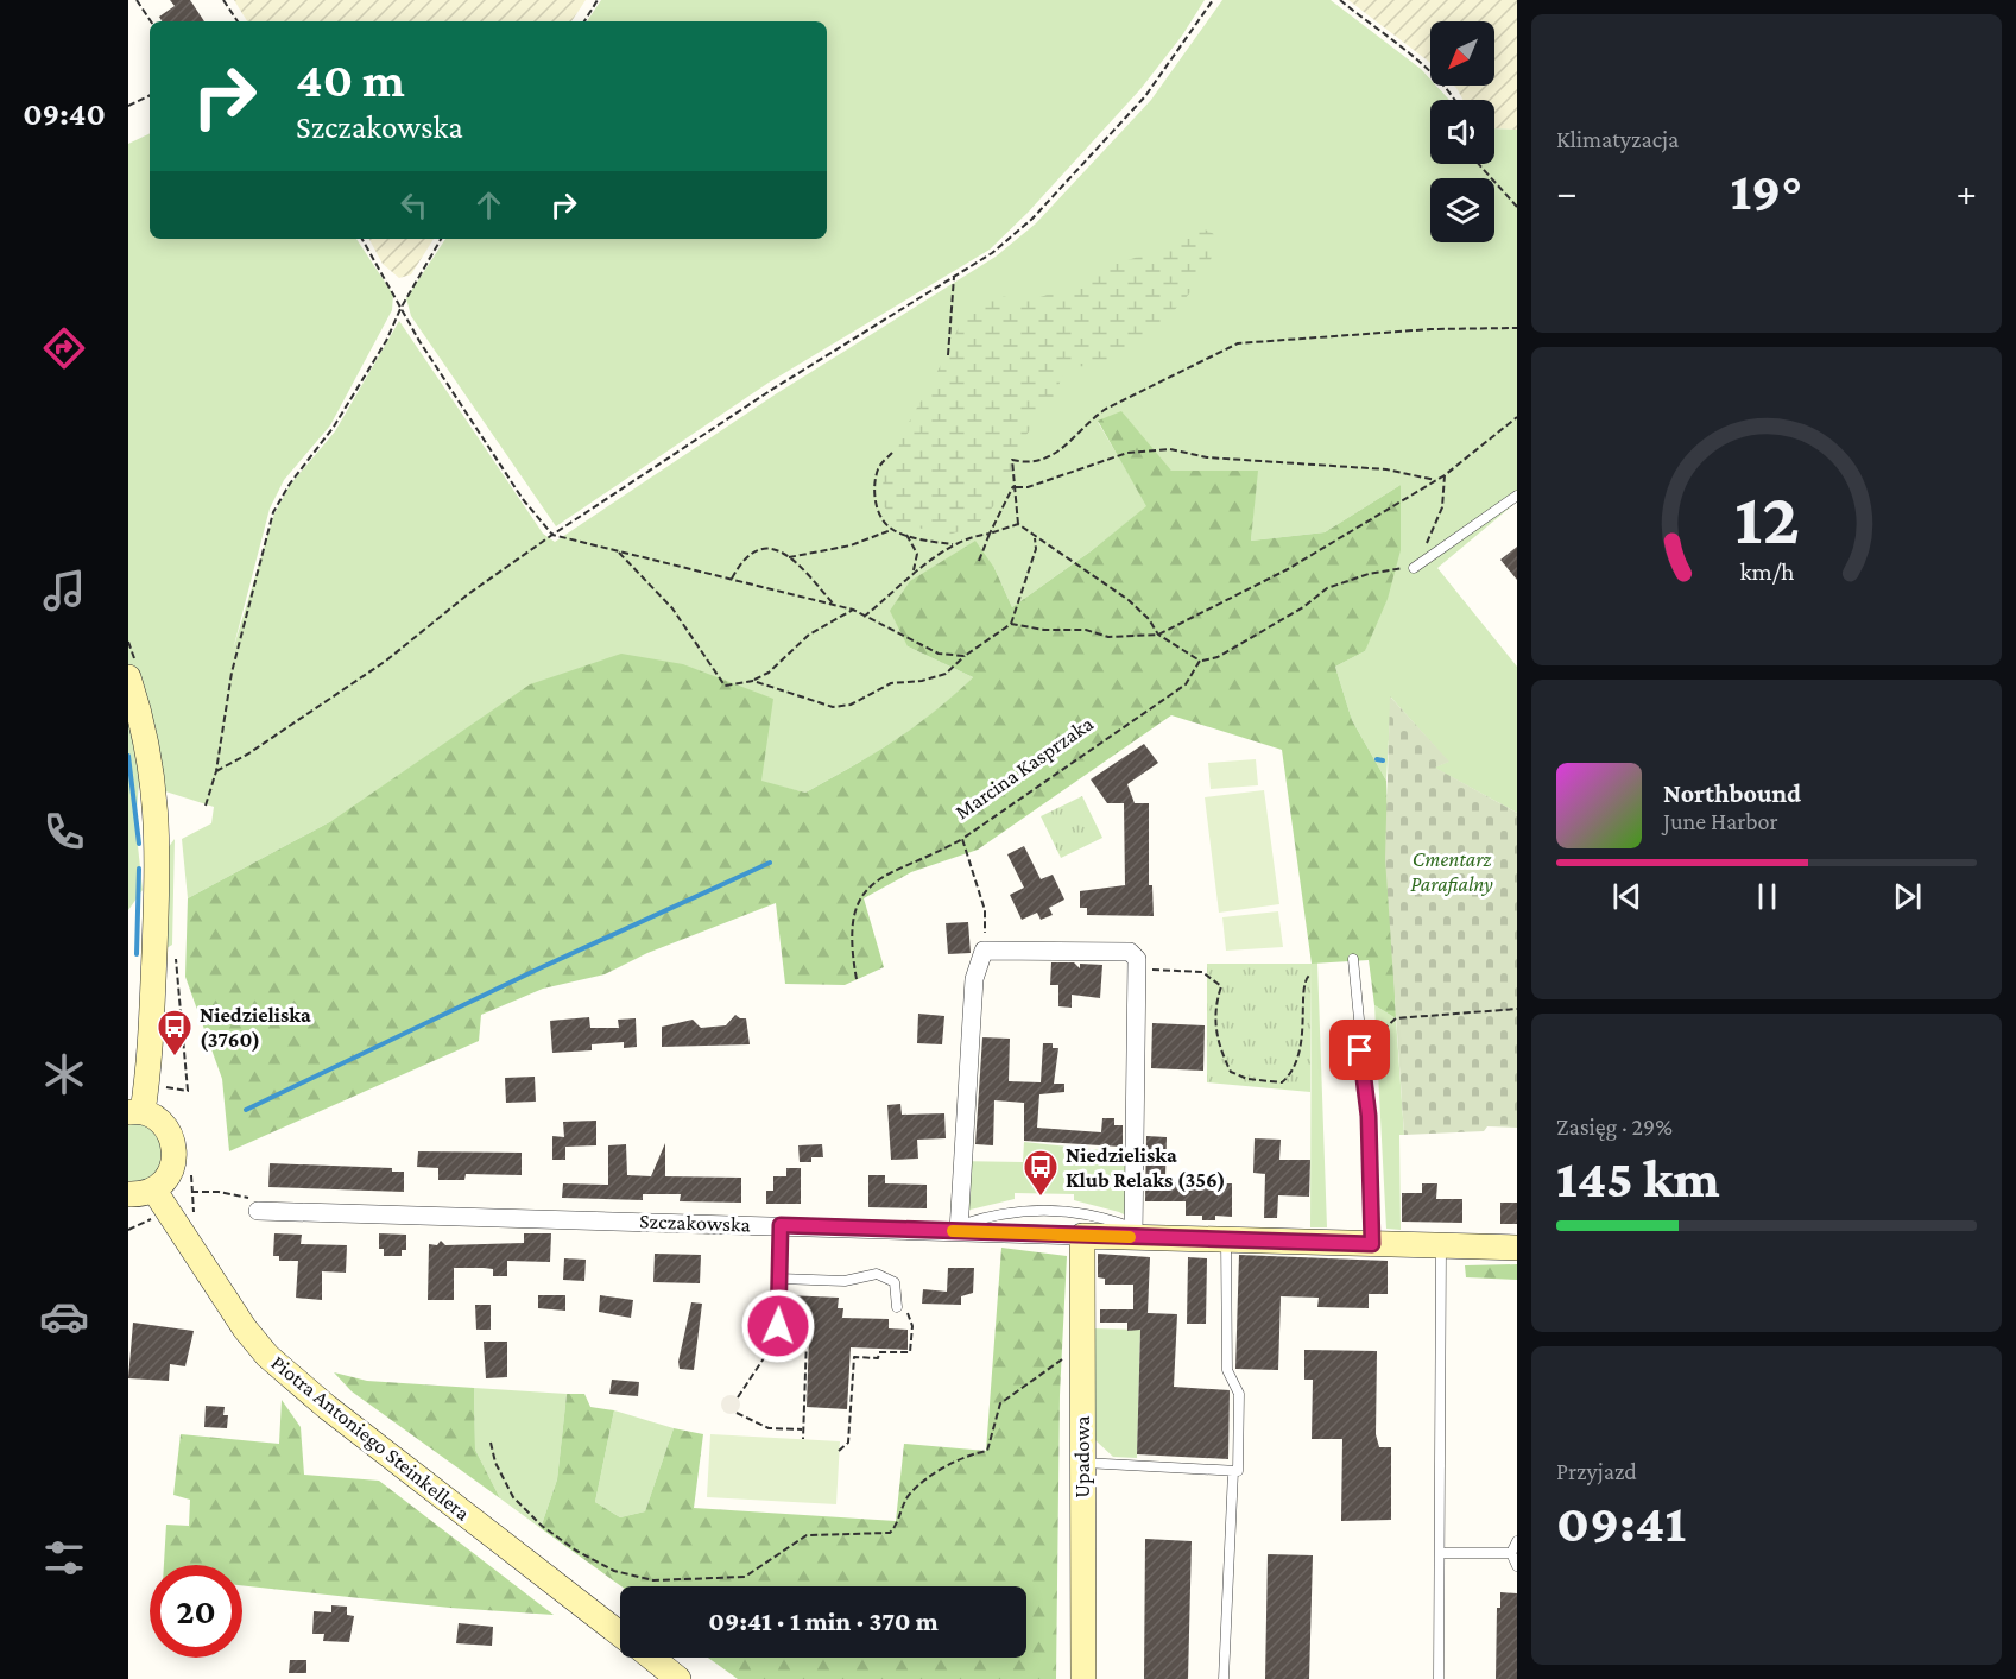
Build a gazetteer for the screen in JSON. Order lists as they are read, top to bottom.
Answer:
{
  "streets": {
    "street": ["Szczakowska", "Piotra Antoniego Steinkellera", "Upadowa"],
    "path": ["Marcina Kasprzaka"]
  },
  "crossings": [
    ["Szczakowska", "Upadowa"]
  ],
  "parks": ["Cmentarz Parafialny"],
  "places": {
    "bus stop": ["Niedzieliska (3760)", "Niedzieliska Klub Relaks (356)"]
  },
  "north": "bottom left",
  "page": {
    "tabs": "09:40",
    "tile": [
      "Klimatyzacja",
      ["Zasięg · 29%", "145 km"],
      ["Przyjazd", "09:41"]
    ],
    "turn": ["40 m", "Szczakowska"],
    "heat": ["−", "19°", "+"],
    "song": ["Northbound", "June Harbor"],
    "limit": "20",
    "trip": "09:41 · 1 min · 370 m",
    "gauge": ["12", "km/h"]
  }
}
